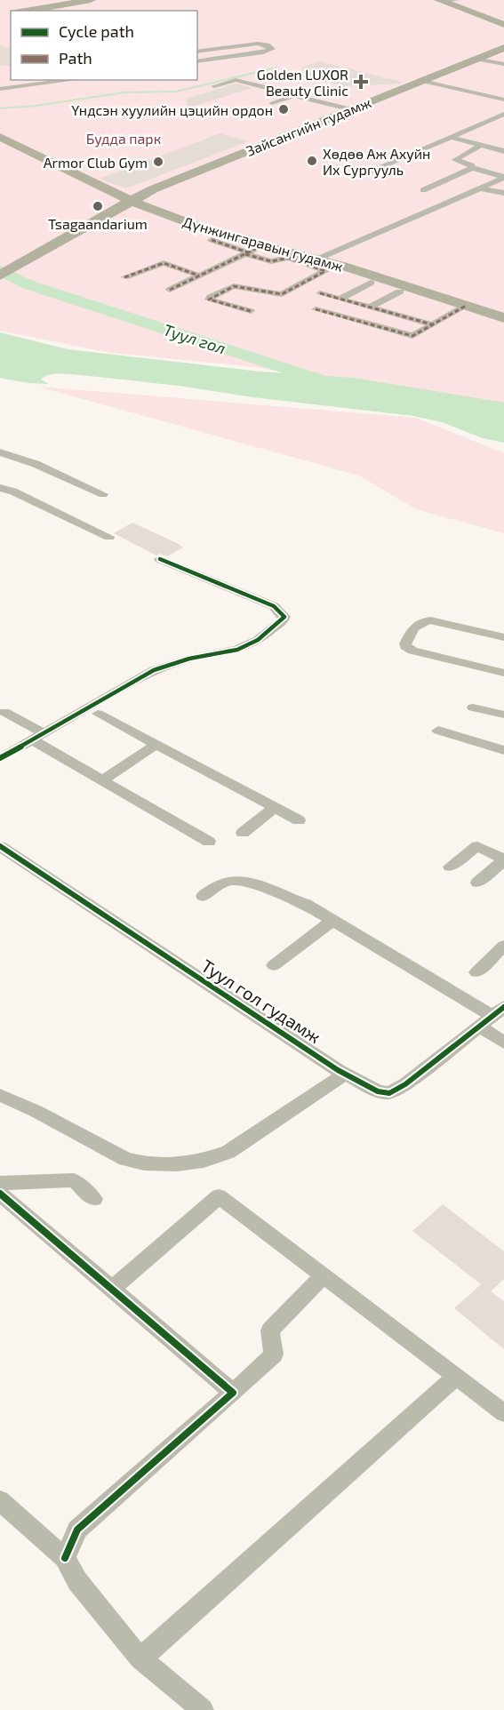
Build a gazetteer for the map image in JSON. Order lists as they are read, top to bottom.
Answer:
{
  "streets": {
    "main road": ["Зайсангийн гудамж", "Дүнжингаравын гудамж"],
    "street": ["Туул гол гудамж"]
  },
  "crossings": [
    ["Зайсангийн гудамж", "Дүнжингаравын гудамж"]
  ],
  "water": ["Туул гол"],
  "parks": ["Будда парк"],
  "places": {
    "health": ["Golden LUXOR Beauty Clinic"],
    "other": [
      "Үндсэн хуулийн цэцийн ордон",
      "Хөдөө Аж Ахуйн Их Сургууль",
      "Armor Club Gym",
      "Tsagaandarium"
    ]
  },
  "legend": ["Cycle path", "Path"]
}
